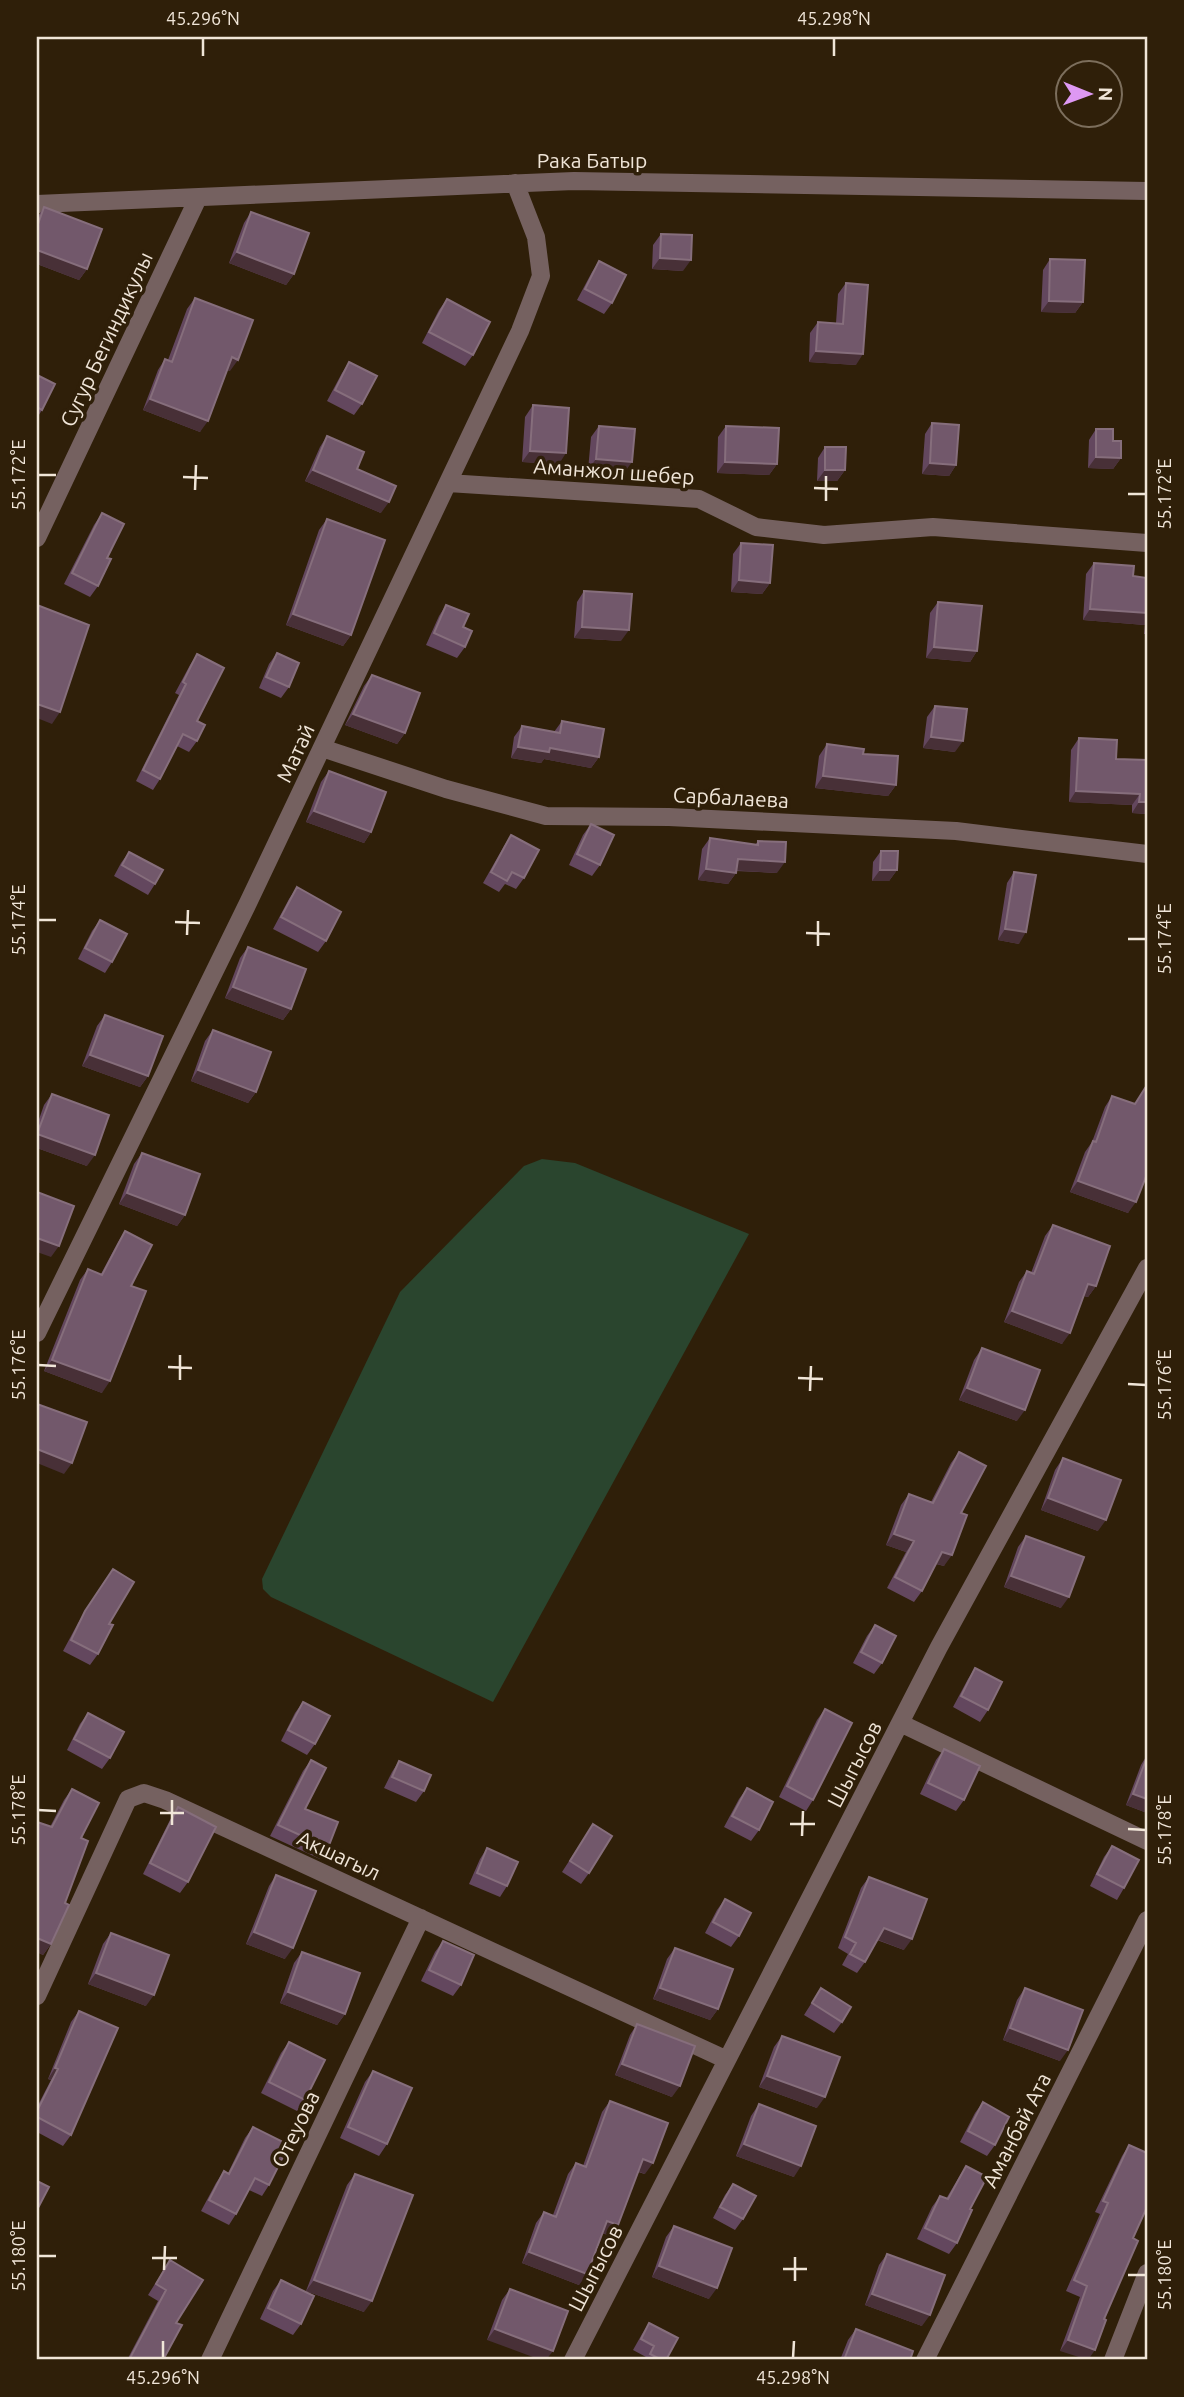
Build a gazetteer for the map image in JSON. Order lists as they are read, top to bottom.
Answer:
{
  "streets": {
    "street": [
      "Рака Батыр",
      "Сугур Бегиндикулы",
      "Аманжол шебер",
      "Матай",
      "Сарбалаева",
      "Шыгысов",
      "Акшагыл",
      "Отеуова",
      "Аманбай Ата"
    ]
  },
  "crossings": [
    ["Рака Батыр", "Сугур Бегиндикулы"],
    ["Рака Батыр", "Матай"],
    ["Аманжол шебер", "Матай"],
    ["Матай", "Сарбалаева"],
    ["Шыгысов", "Акшагыл"],
    ["Акшагыл", "Отеуова"]
  ],
  "north": "right",
  "coordinates": [
    "45.296°N",
    "45.298°N",
    "55.172°E",
    "55.174°E",
    "55.176°E",
    "55.178°E",
    "55.180°E"
  ]
}
